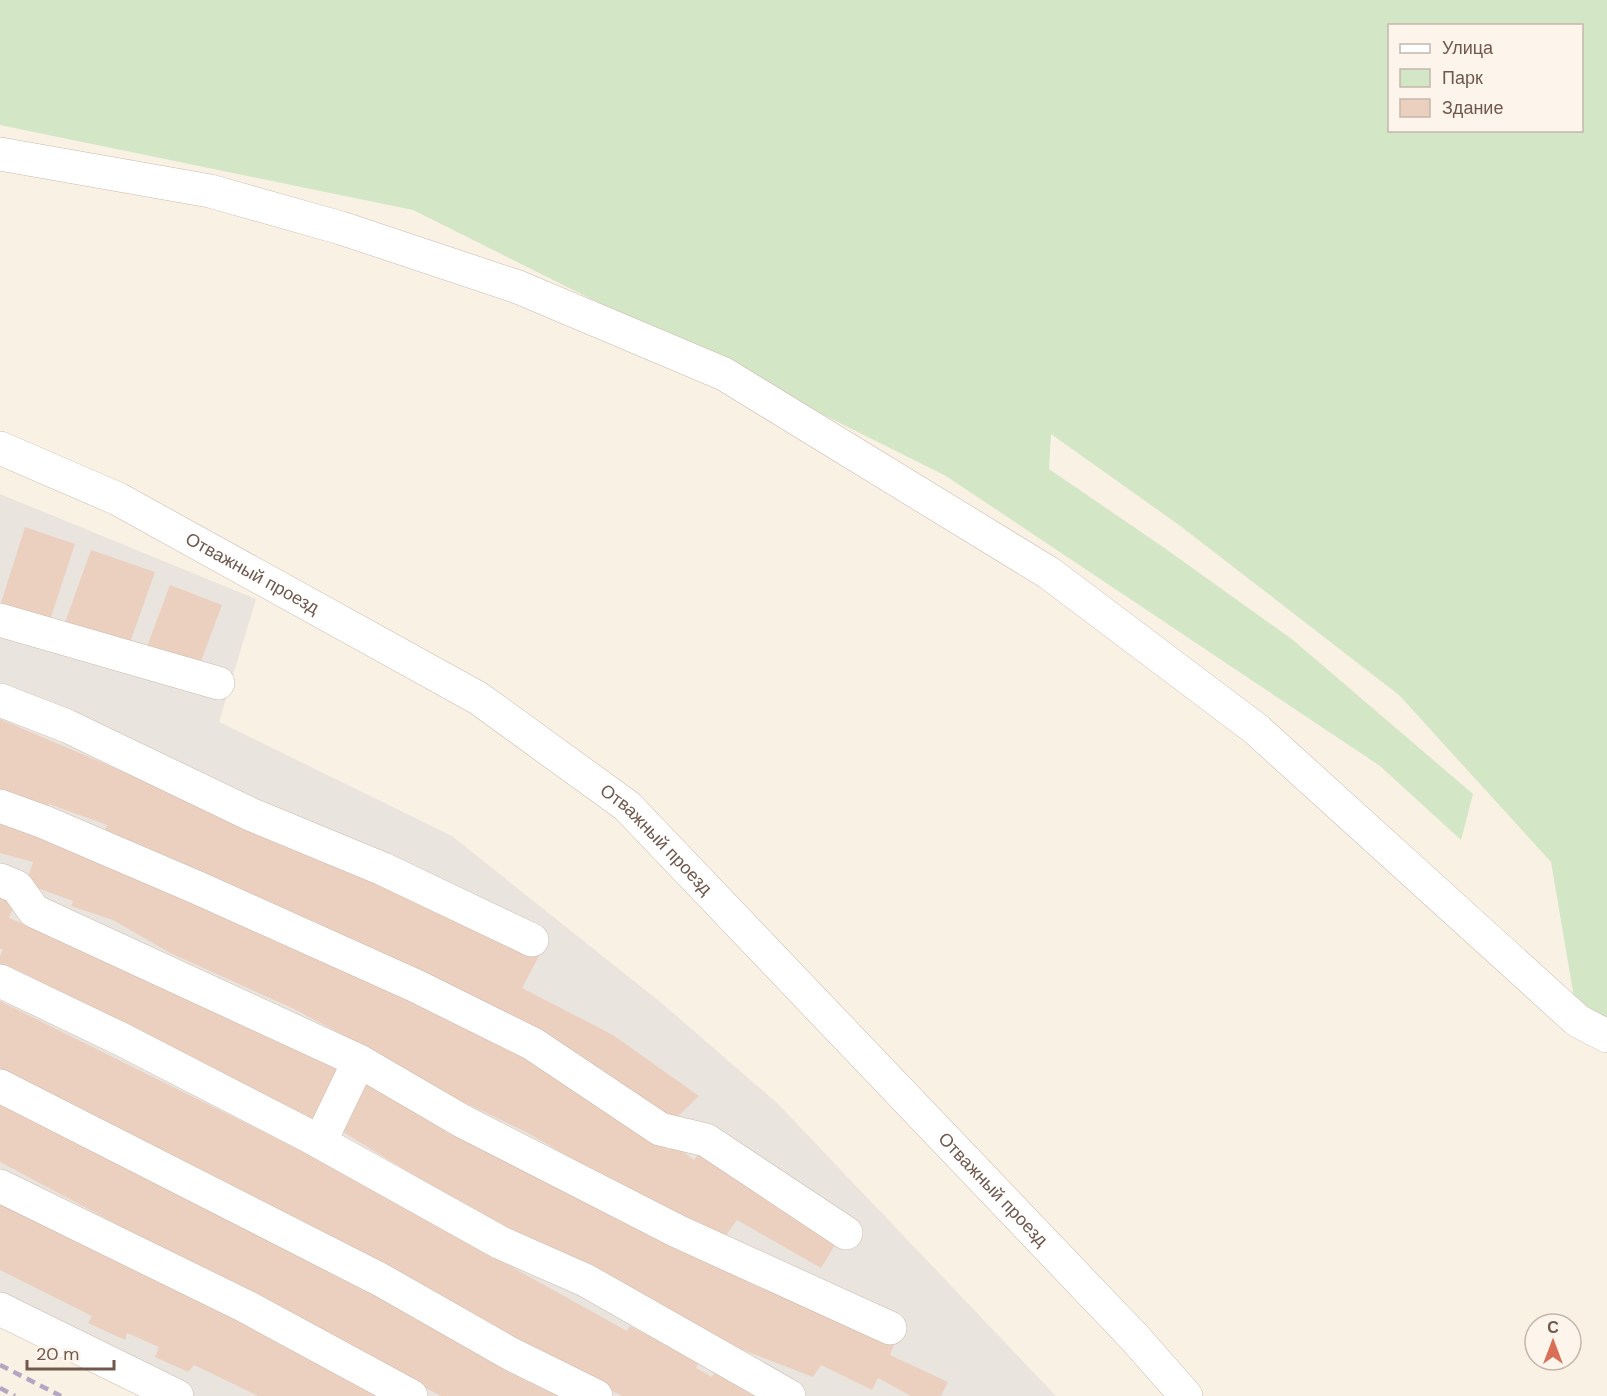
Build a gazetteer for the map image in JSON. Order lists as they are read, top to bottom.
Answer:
{
  "streets": {
    "street": ["Отважный проезд"]
  },
  "legend": ["Улица", "Парк", "Здание"],
  "scale_bar": "20 m",
  "north": "top"
}
